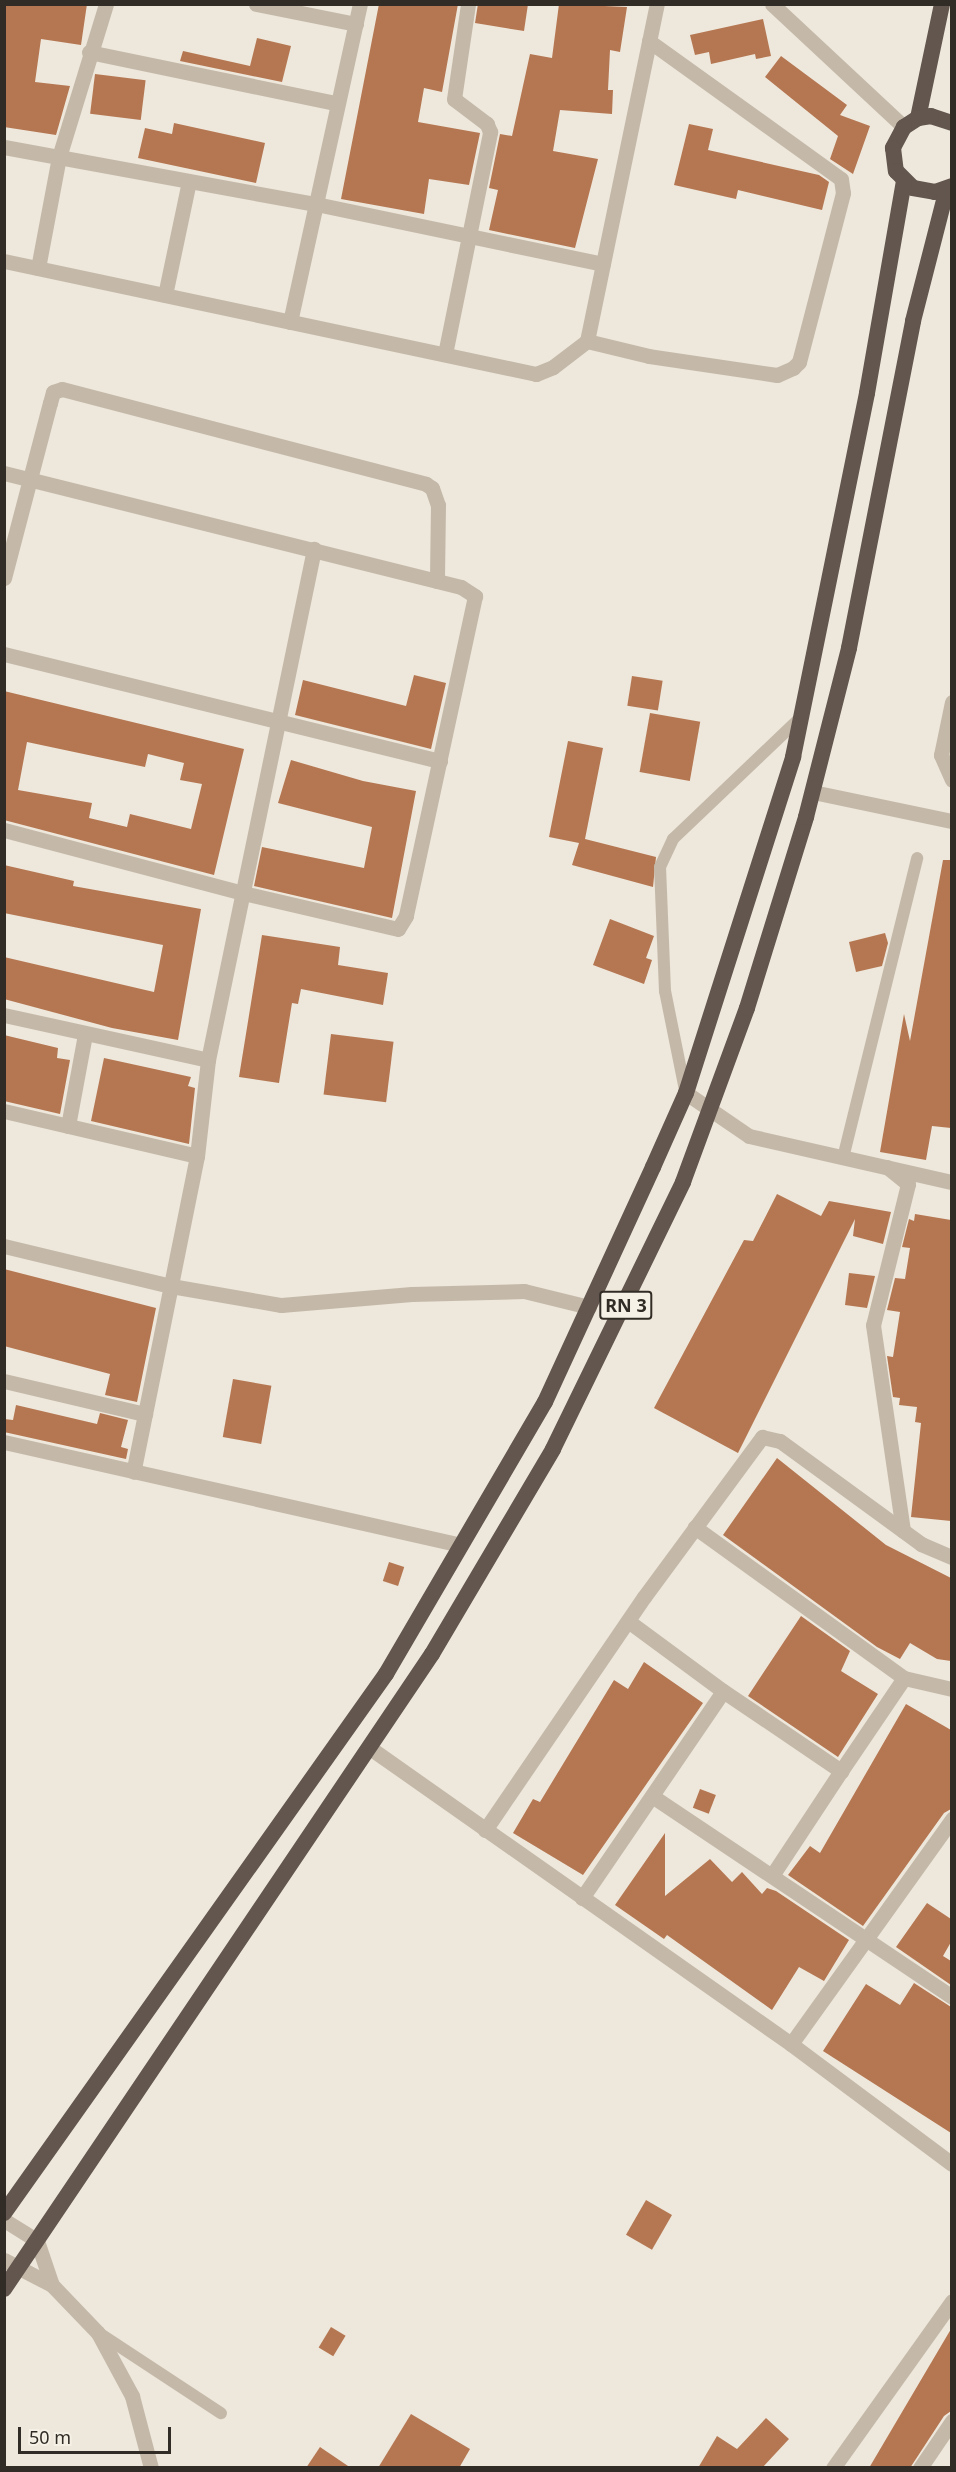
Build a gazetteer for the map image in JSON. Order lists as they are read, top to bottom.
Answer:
{
  "streets": {
    "highway": ["RN 3"]
  },
  "scale_bar": "50 m"
}
